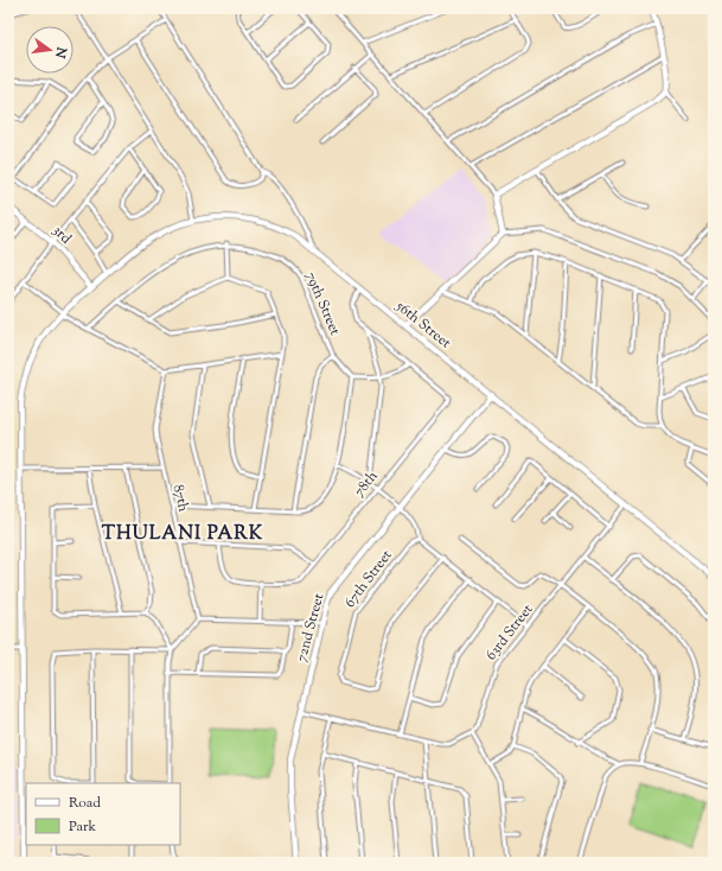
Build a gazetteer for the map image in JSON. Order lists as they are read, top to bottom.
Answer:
{
  "streets": {
    "street": [
      "3rd",
      "79th Street",
      "56th Street",
      "78th",
      "87th",
      "67th Street",
      "72nd Street",
      "63rd Street"
    ]
  },
  "crossings": [
    ["3rd", "56th Street"],
    ["56th Street", "72nd Street"],
    ["56th Street", "63rd Street"]
  ],
  "districts": ["THULANI PARK"],
  "legend": ["Road", "Park"],
  "north": "right"
}
